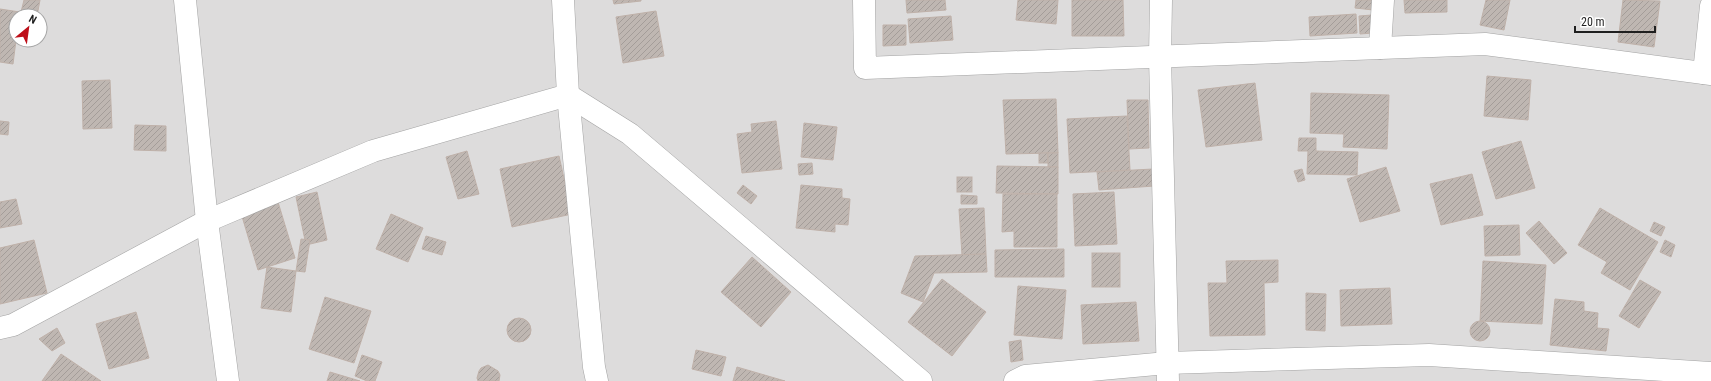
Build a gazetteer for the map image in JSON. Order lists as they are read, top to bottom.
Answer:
{
  "scale_bar": "20 m",
  "north": "top right"
}
